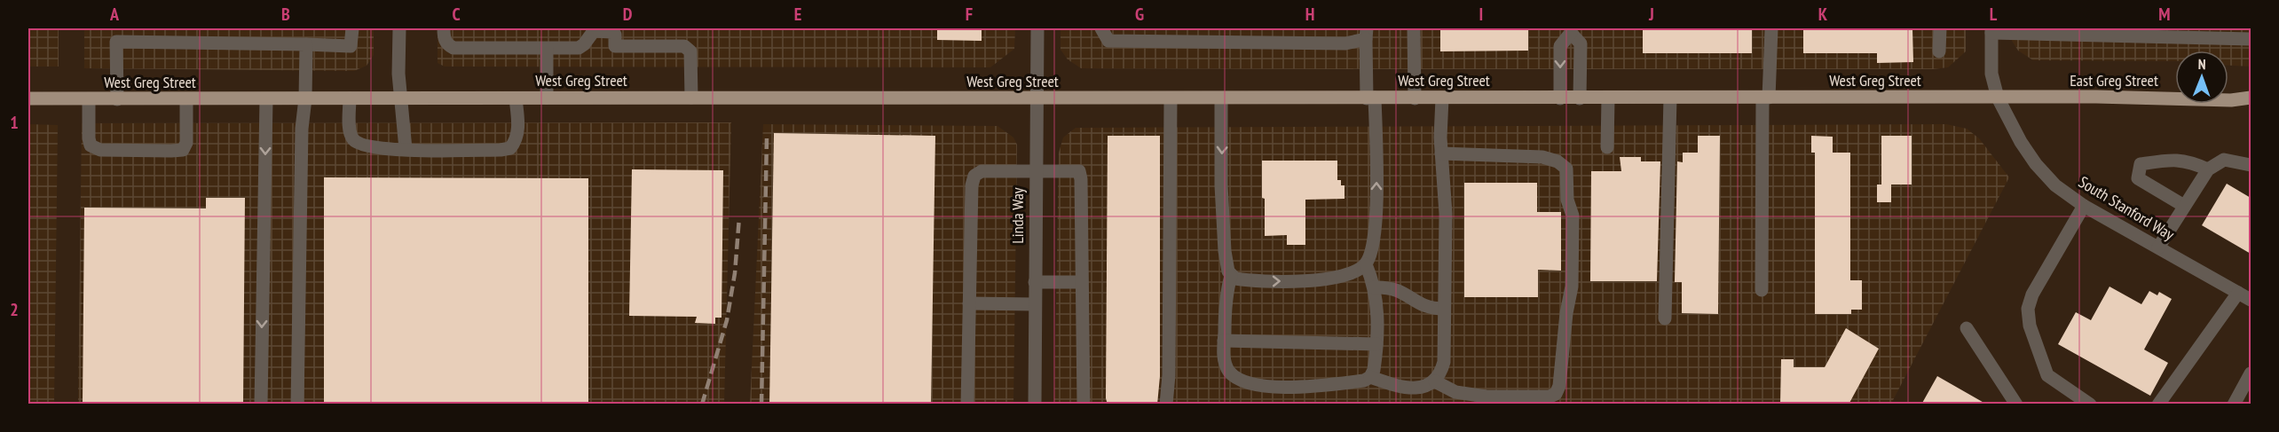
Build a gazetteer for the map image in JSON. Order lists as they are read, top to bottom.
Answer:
{
  "streets": {
    "main road": ["West Greg Street", "East Greg Street"],
    "street": ["South Stanford Way", "Linda Way"]
  },
  "crossings": [
    ["West Greg Street", "East Greg Street"],
    ["West Greg Street", "South Stanford Way"],
    ["West Greg Street", "Linda Way"],
    ["East Greg Street", "South Stanford Way"]
  ],
  "north": "top",
  "grid": {
    "columns": [
      "A",
      "B",
      "C",
      "D",
      "E",
      "F",
      "G",
      "H",
      "I",
      "J",
      "K",
      "L",
      "M"
    ],
    "rows": ["1", "2"]
  }
}
